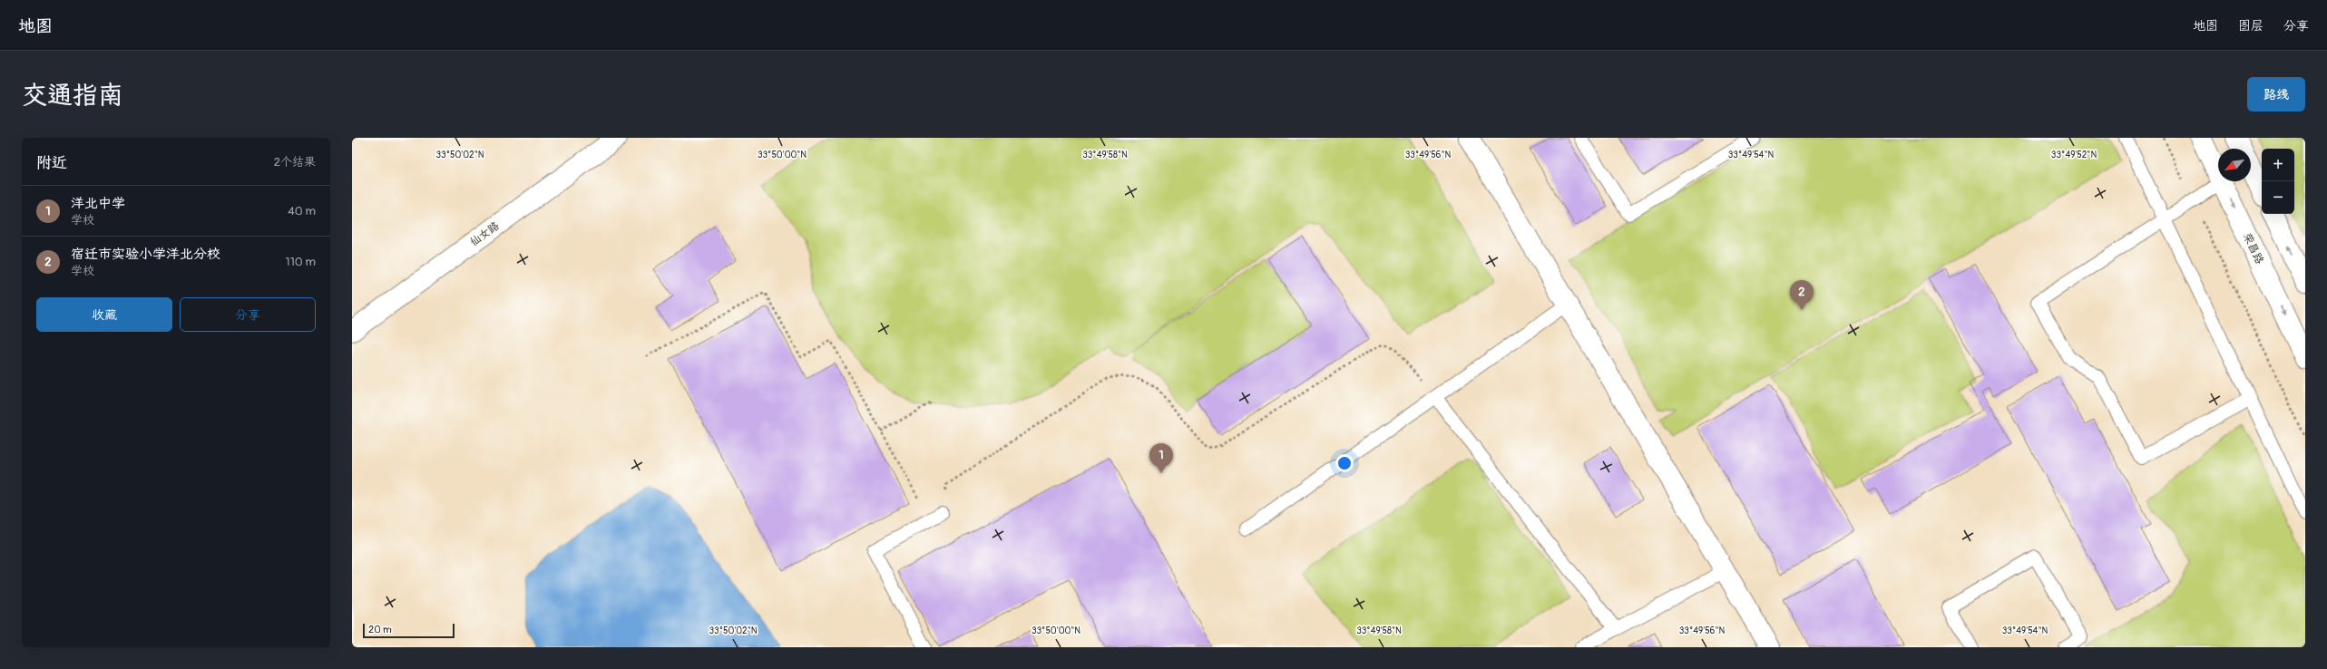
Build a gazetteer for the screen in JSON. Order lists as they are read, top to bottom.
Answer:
{
  "streets": {
    "street": ["仙女路", "荣昌路"]
  },
  "scale_bar": "20 m",
  "north": "bottom left",
  "page": {
    "header": "地图",
    "nav": ["地图", "图层", "分享"],
    "title": "交通指南",
    "buttons": [
      "路线",
      ["收藏", "分享"]
    ],
    "heading": ["附近", "2个结果"],
    "map_buttons": ["+", "−"],
    "list": [
      {
        "mark": "1",
        "name": "洋北中学",
        "note": "学校",
        "value": "40 m"
      },
      {
        "mark": "2",
        "name": "宿迁市实验小学洋北分校",
        "note": "学校",
        "value": "110 m"
      }
    ],
    "pins": ["2", "1"],
    "scale": "20 m"
  },
  "coordinates": [
    "33°50'02\"N",
    "33°50'00\"N",
    "33°49'54\"N",
    "33°49'52\"N",
    "33°49'58\"N",
    "33°49'56\"N"
  ]
}
